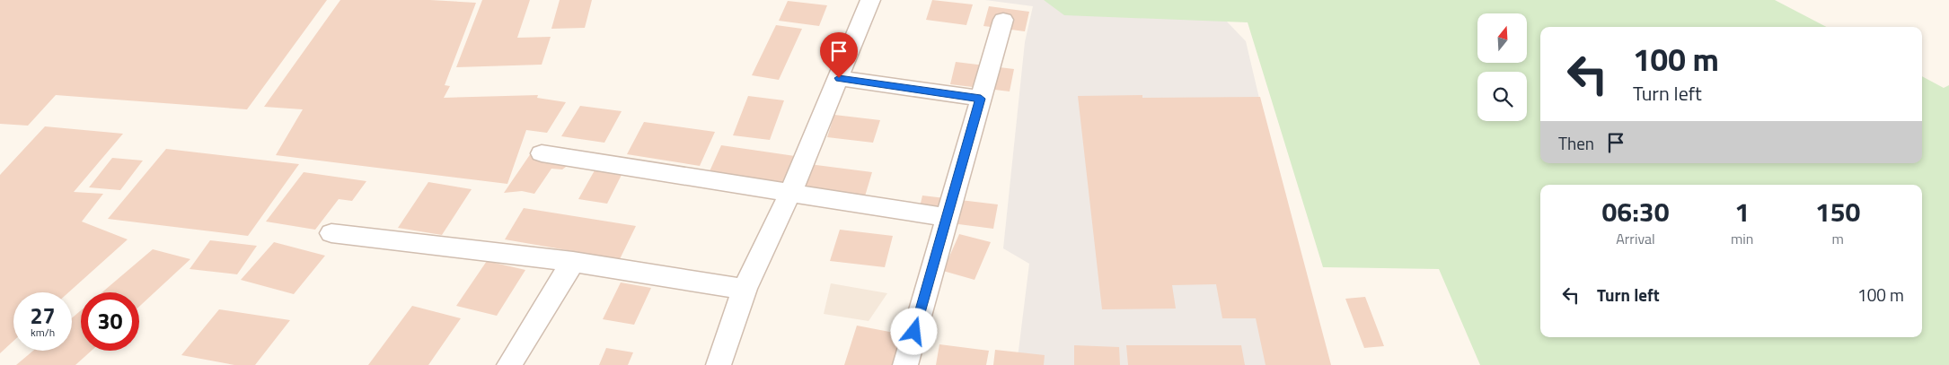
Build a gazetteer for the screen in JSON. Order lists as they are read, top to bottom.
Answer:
{
  "north": "top",
  "page": {
    "turn": ["100 m", "Turn left"],
    "then": "Then",
    "eta": [
      "06:30",
      "Arrival",
      "1",
      "min",
      "150",
      "m"
    ],
    "list": [
      {
        "name": "Turn left",
        "value": "100 m"
      }
    ],
    "speed": "27 km/h",
    "limit": "30"
  }
}
